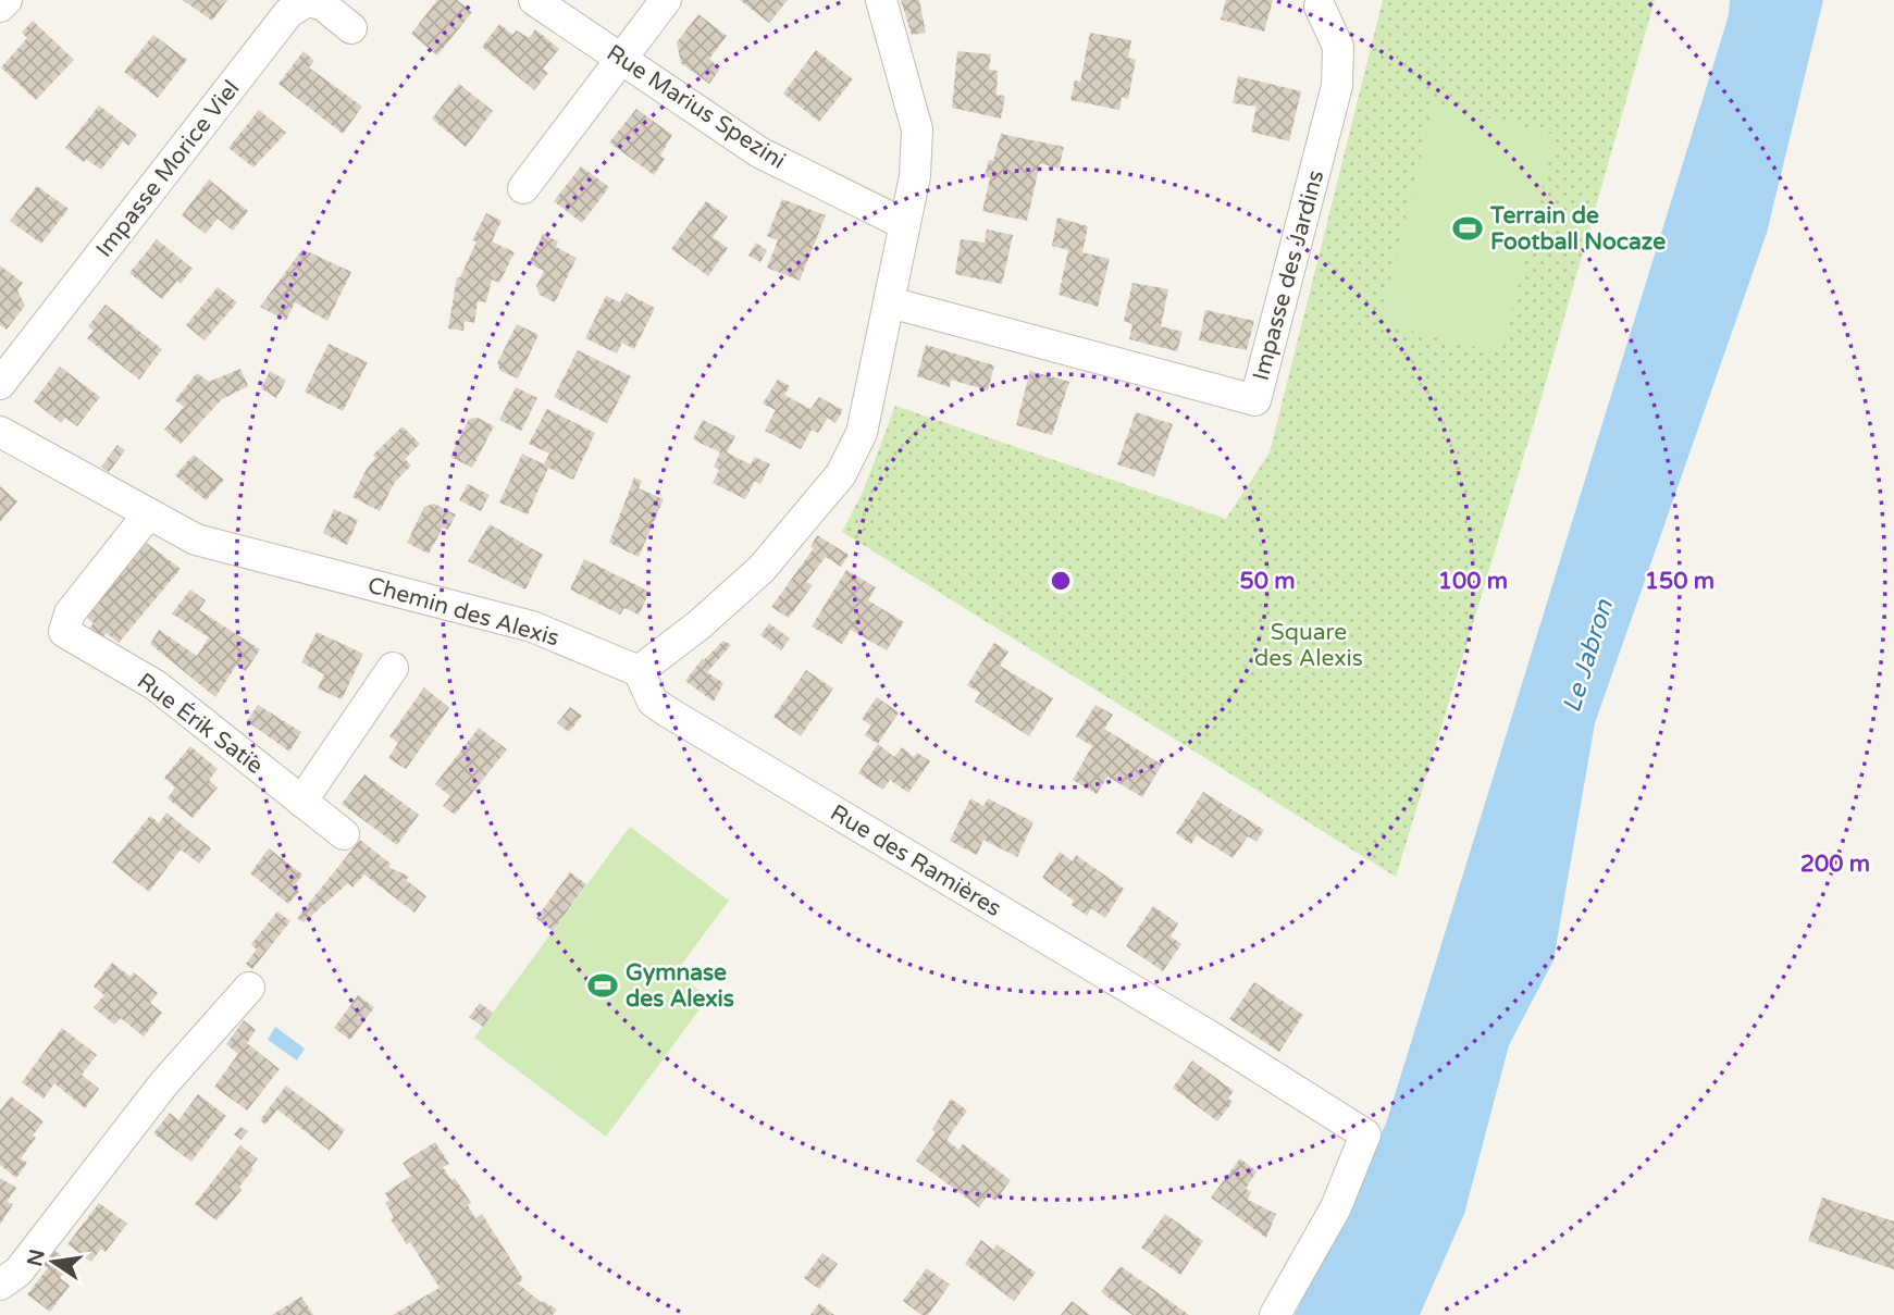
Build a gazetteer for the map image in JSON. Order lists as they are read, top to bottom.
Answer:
{
  "streets": {
    "street": [
      "Rue Marius Spezini",
      "Impasse Morice Viel",
      "Impasse des Jardins",
      "Chemin des Alexis",
      "Rue Érik Satie",
      "Rue des Ramières"
    ]
  },
  "crossings": [
    ["Chemin des Alexis", "Rue Érik Satie"],
    ["Chemin des Alexis", "Rue des Ramières"]
  ],
  "water": ["Le Jabron"],
  "parks": ["Square des Alexis"],
  "places": {
    "sports": ["Terrain de Football Nocaze", "Gymnase des Alexis"]
  },
  "north": "left",
  "rings": [
    "50 m",
    "100 m",
    "150 m",
    "200 m"
  ]
}
